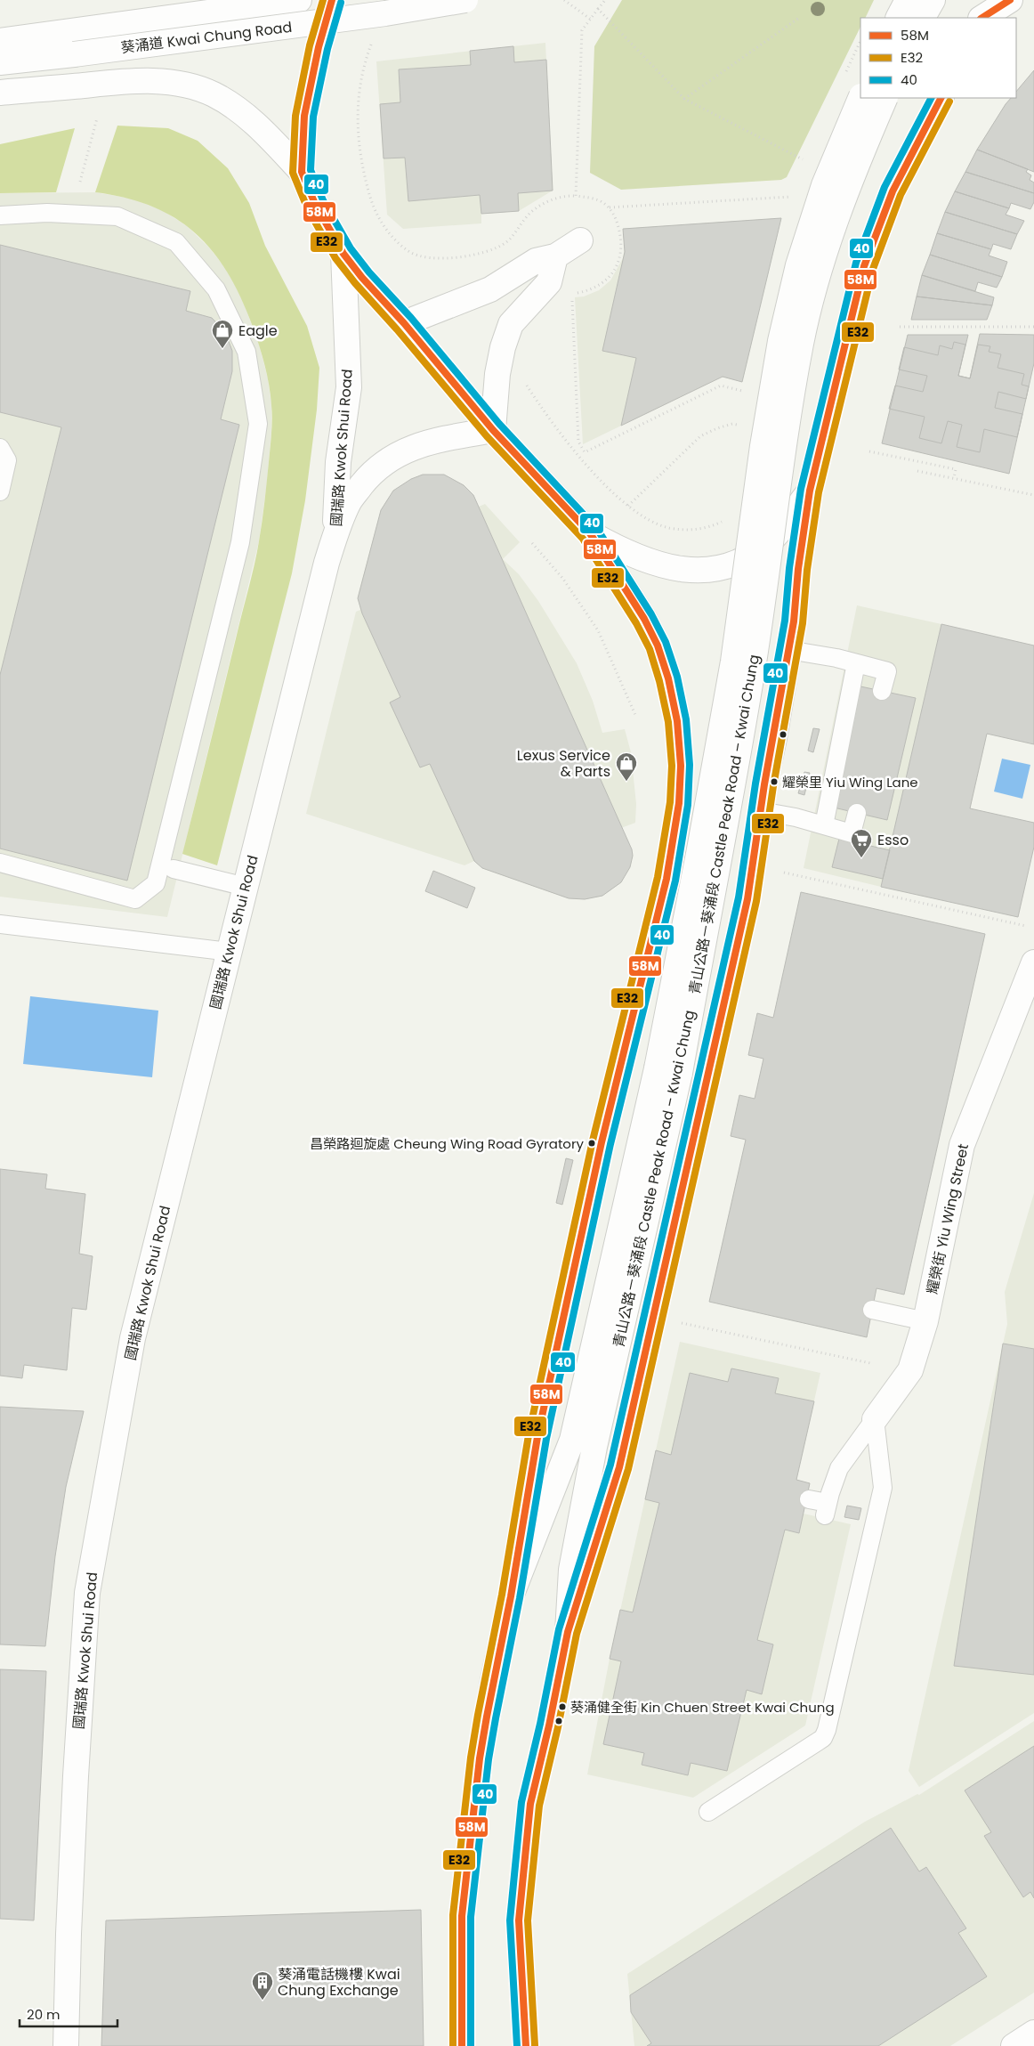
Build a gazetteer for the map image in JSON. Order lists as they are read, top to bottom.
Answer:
{
  "streets": {
    "main road": [
      "葵涌道 Kwai Chung Road",
      "國瑞路 Kwok Shui Road",
      "青山公路－葵涌段 Castle Peak Road – Kwai Chung",
      "耀榮街 Yiu Wing Street"
    ]
  },
  "crossings": [
    ["國瑞路 Kwok Shui Road", "青山公路－葵涌段 Castle Peak Road – Kwai Chung"]
  ],
  "places": {
    "shop": ["Eagle", "Lexus Service & Parts"],
    "other": ["耀榮里 Yiu Wing Lane", "昌榮路迴旋處 Cheung Wing Road Gyratory", "葵涌健全街 Kin Chuen Street Kwai Chung"],
    "supermarket": ["Esso"],
    "building": ["葵涌電話機樓 Kwai Chung Exchange"]
  },
  "lines": ["transit line 58M", "transit line E32", "transit line 40"],
  "legend": ["58M", "E32", "40"],
  "scale_bar": "20 m"
}
